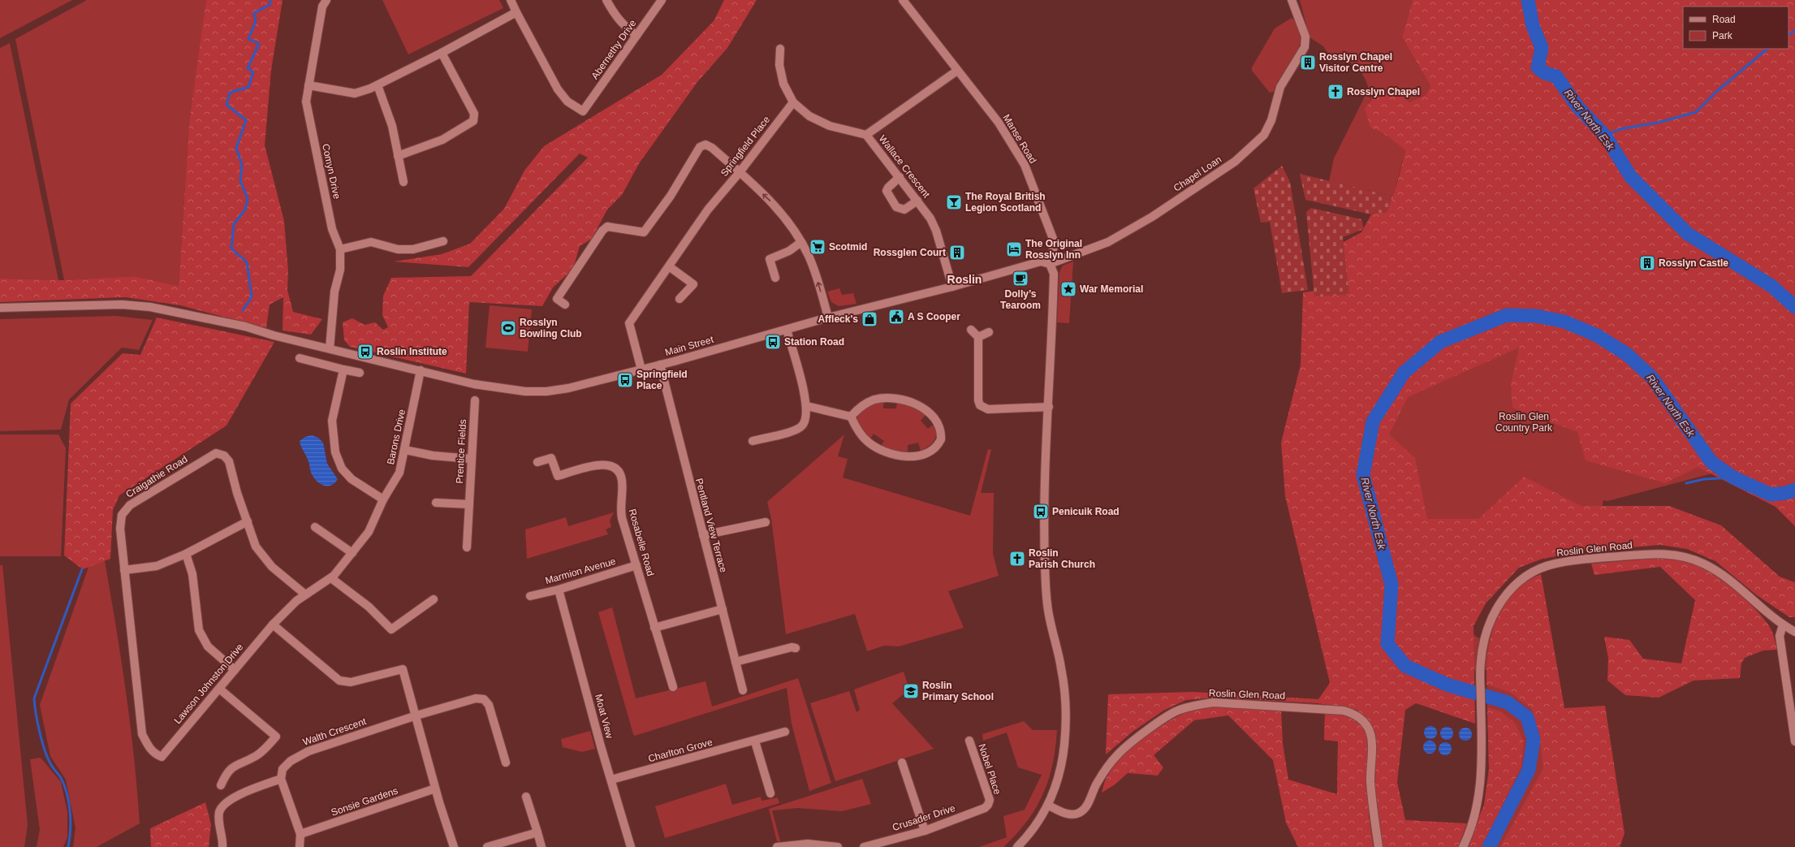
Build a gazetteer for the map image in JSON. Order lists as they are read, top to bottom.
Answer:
{
  "streets": {
    "street": [
      "Abernethy Drive",
      "Manse Road",
      "Springfield Place",
      "Wallace Crescent",
      "Comyn Drive",
      "Chapel Loan",
      "Main Street",
      "Barons Drive",
      "Prentice Fields",
      "Craigathie Road",
      "Pentland View Terrace",
      "Rosabelle Road",
      "Roslin Glen Road",
      "Marmion Avenue",
      "Lawson Johnston Drive",
      "Moat View",
      "Walth Crescent",
      "Charlton Grove",
      "Nobel Place",
      "Sonsie Gardens",
      "Crusader Drive"
    ]
  },
  "crossings": [
    ["Manse Road", "Chapel Loan"],
    ["Manse Road", "Main Street"],
    ["Springfield Place", "Wallace Crescent"],
    ["Springfield Place", "Main Street"],
    ["Wallace Crescent", "Main Street"],
    ["Comyn Drive", "Main Street"],
    ["Chapel Loan", "Main Street"],
    ["Main Street", "Barons Drive"],
    ["Main Street", "Pentland View Terrace"],
    ["Barons Drive", "Lawson Johnston Drive"],
    ["Craigathie Road", "Lawson Johnston Drive"],
    ["Rosabelle Road", "Marmion Avenue"],
    ["Marmion Avenue", "Moat View"],
    ["Moat View", "Charlton Grove"],
    ["Nobel Place", "Crusader Drive"]
  ],
  "districts": ["Roslin"],
  "water": ["River North Esk"],
  "parks": ["Roslin Glen Country Park"],
  "places": {
    "building": ["Rosslyn Chapel Visitor Centre", "Rossglen Court", "Rosslyn Castle"],
    "church": ["Rosslyn Chapel", "Roslin Parish Church"],
    "bar": ["The Royal British Legion Scotland"],
    "supermarket": ["Scotmid"],
    "hotel": ["The Original Rosslyn Inn"],
    "cafe": ["Dolly’s Tearoom"],
    "place": ["War Memorial"],
    "public building": ["A S Cooper"],
    "shop": ["Affleck's"],
    "sports": ["Rosslyn Bowling Club"],
    "bus stop": [
      "Station Road",
      "Roslin Institute",
      "Springfield Place",
      "Penicuik Road"
    ],
    "school or university": ["Roslin Primary School"]
  },
  "legend": ["Road", "Park"]
}
